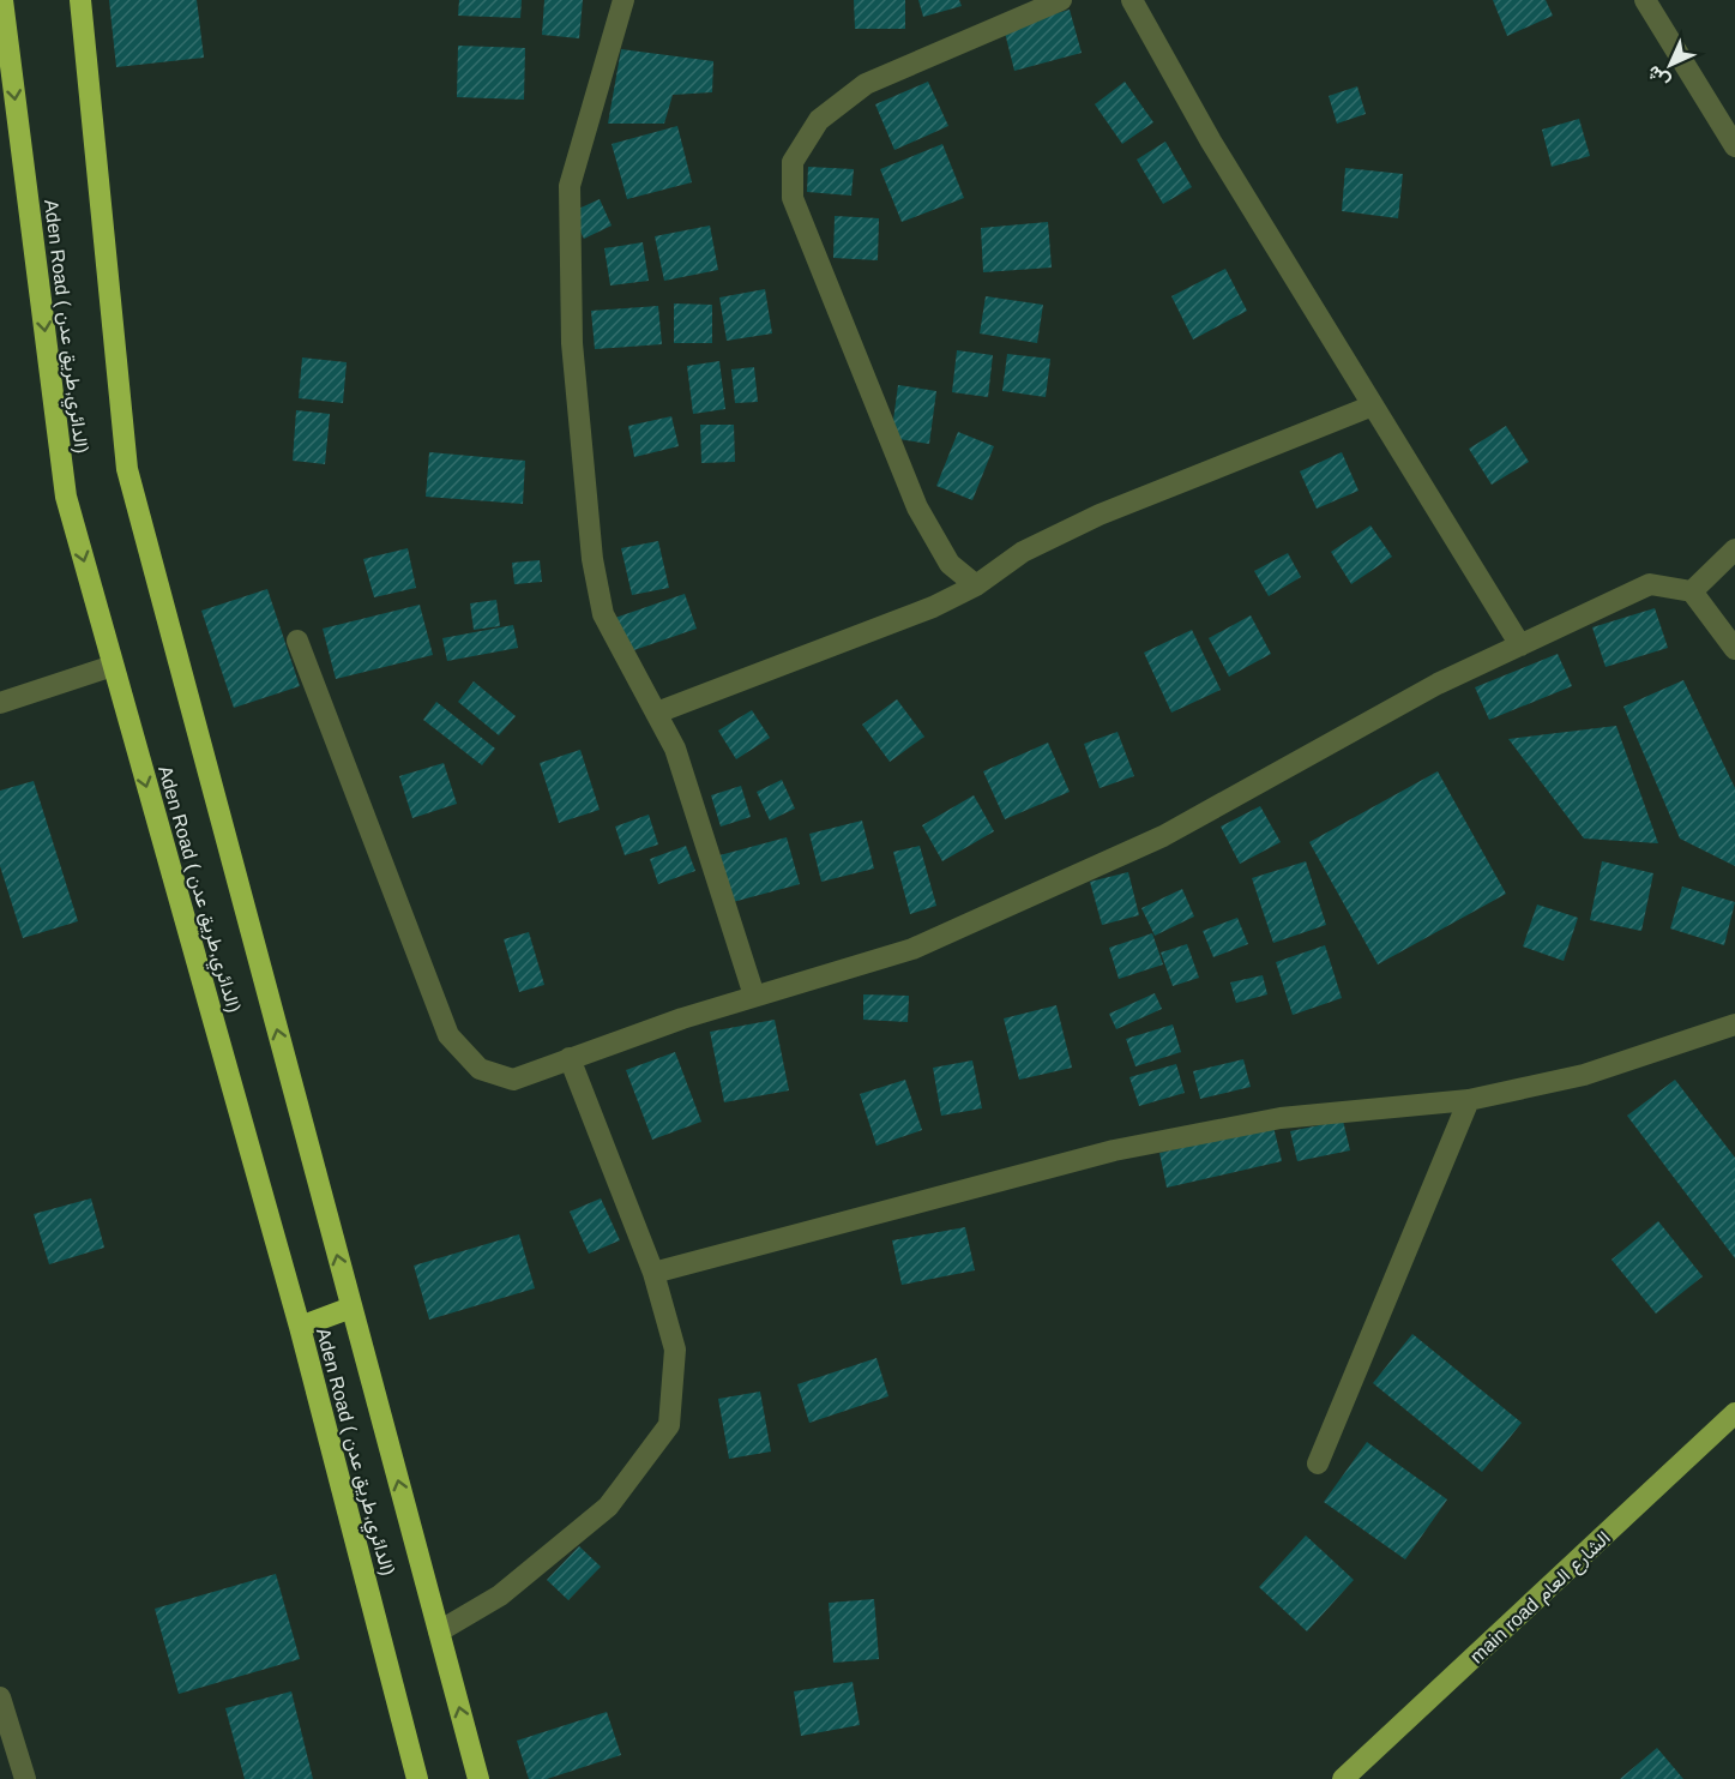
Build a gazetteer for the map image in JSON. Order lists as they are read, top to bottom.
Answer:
{
  "streets": {
    "highway": ["Aden Road ( الدائري,طريق عدن)"],
    "main road": ["main road الشارع العام"]
  },
  "north": "bottom left"
}
